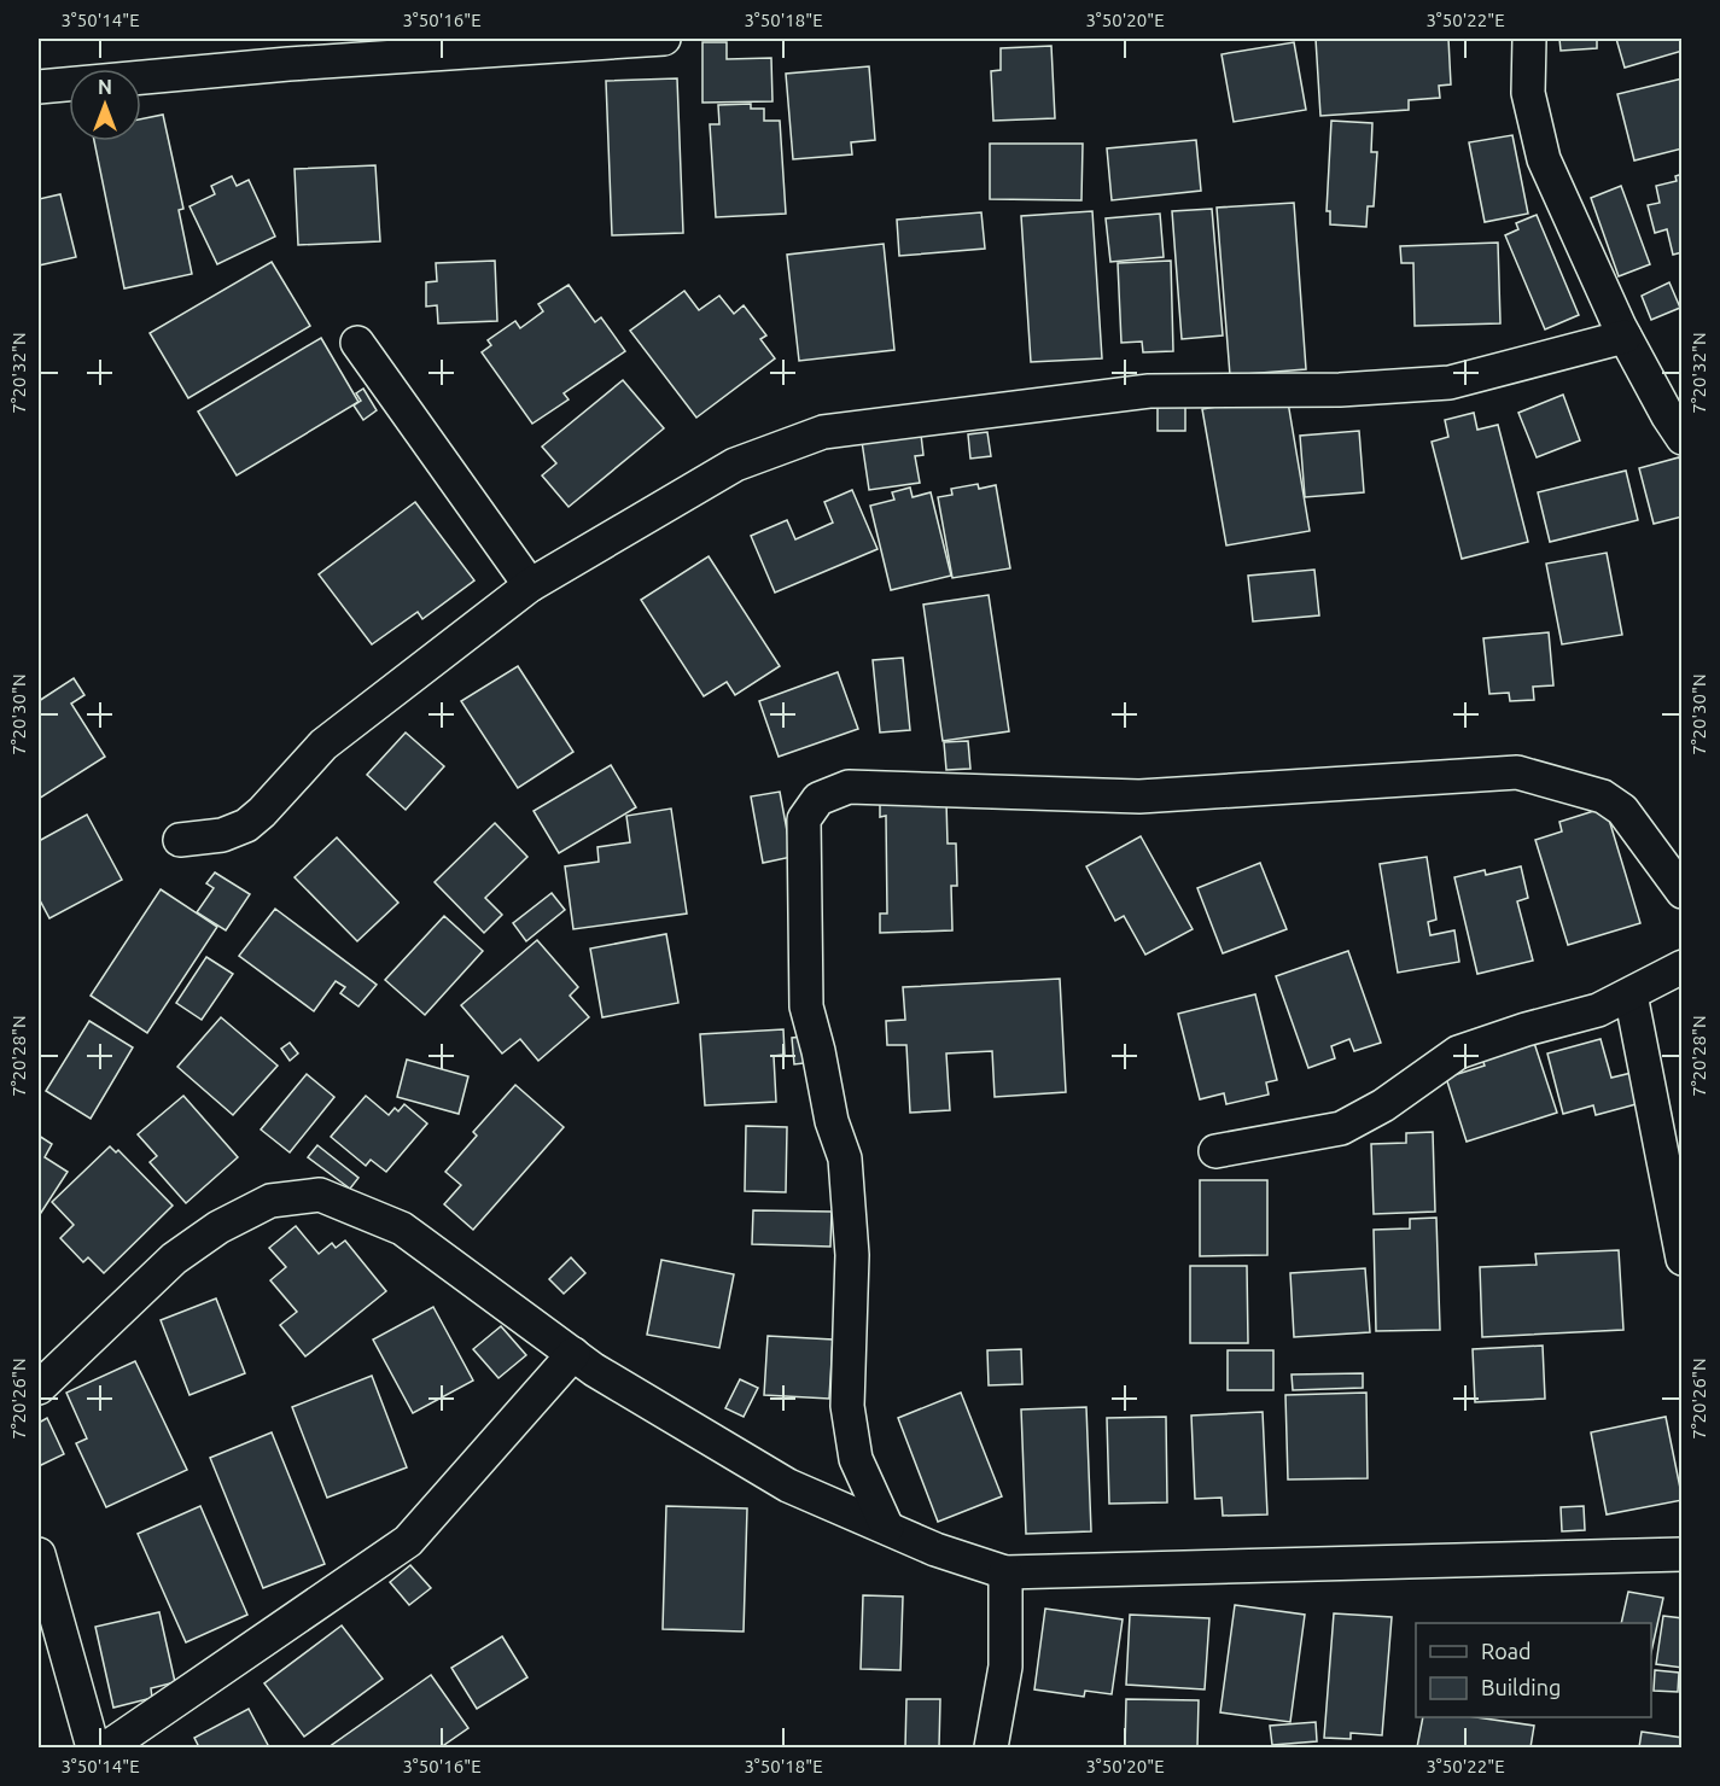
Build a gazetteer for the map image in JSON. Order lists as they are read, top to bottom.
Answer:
{
  "legend": ["Road", "Building"],
  "north": "top",
  "coordinates": [
    "3°50'14\"E",
    "3°50'16\"E",
    "3°50'18\"E",
    "3°50'20\"E",
    "3°50'22\"E",
    "7°20'32\"N",
    "7°20'30\"N",
    "7°20'28\"N",
    "7°20'26\"N"
  ]
}
